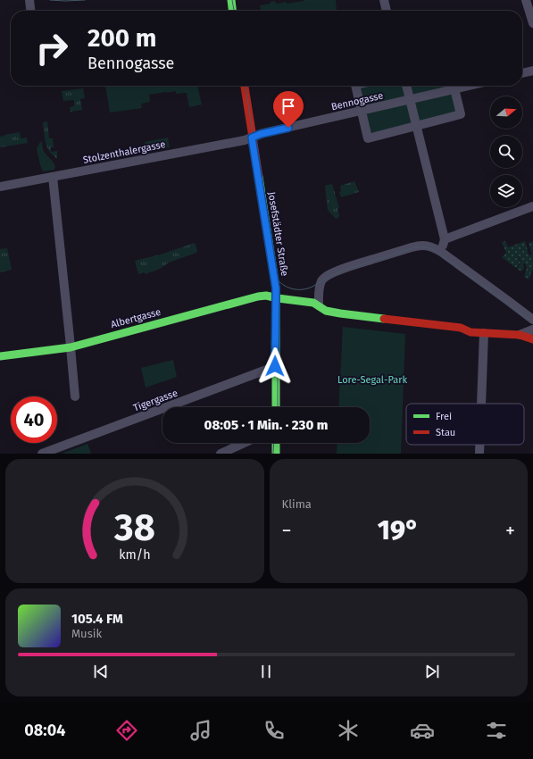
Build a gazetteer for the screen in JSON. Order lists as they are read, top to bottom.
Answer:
{
  "streets": {
    "street": [
      "Bennogasse",
      "Stolzenthalergasse",
      "Josefstädter Straße",
      "Albertgasse",
      "Tigergasse"
    ]
  },
  "crossings": [
    ["Bennogasse", "Stolzenthalergasse"],
    ["Bennogasse", "Josefstädter Straße"],
    ["Stolzenthalergasse", "Josefstädter Straße"],
    ["Josefstädter Straße", "Albertgasse"],
    ["Josefstädter Straße", "Tigergasse"]
  ],
  "parks": ["Lore-Segal-Park"],
  "legend": ["Frei", "Stau"],
  "north": "right",
  "page": {
    "turn": ["200 m", "Bennogasse"],
    "limit": "40",
    "trip": "08:05 · 1 Min. · 230 m",
    "tile": "Klima",
    "heat": ["−", "19°", "+"],
    "song": ["105.4 FM", "Musik"],
    "tabs": "08:04",
    "gauge": ["38", "km/h"]
  }
}
